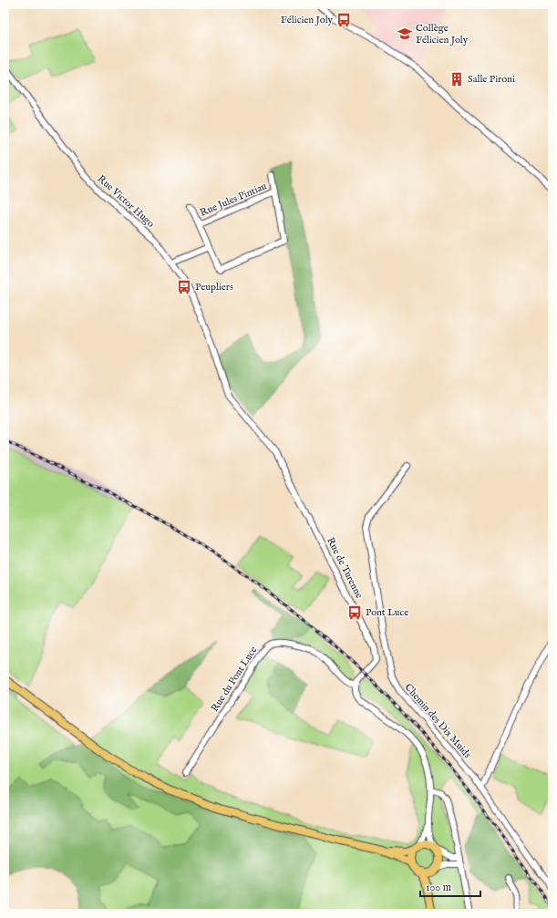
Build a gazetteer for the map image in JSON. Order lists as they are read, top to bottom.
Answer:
{
  "streets": {
    "street": [
      "Rue Jules Pintiau",
      "Rue Victor Hugo",
      "Rue de Turenne",
      "Rue du Pont Luce",
      "Chemin des Dix Muids"
    ]
  },
  "crossings": [
    ["Rue Victor Hugo", "Rue de Turenne"]
  ],
  "places": {
    "bus stop": ["Félicien Joly", "Peupliers", "Pont Luce"],
    "school or university": ["Collège Félicien Joly"],
    "building": ["Salle Pironi"]
  },
  "scale_bar": "100 m"
}
